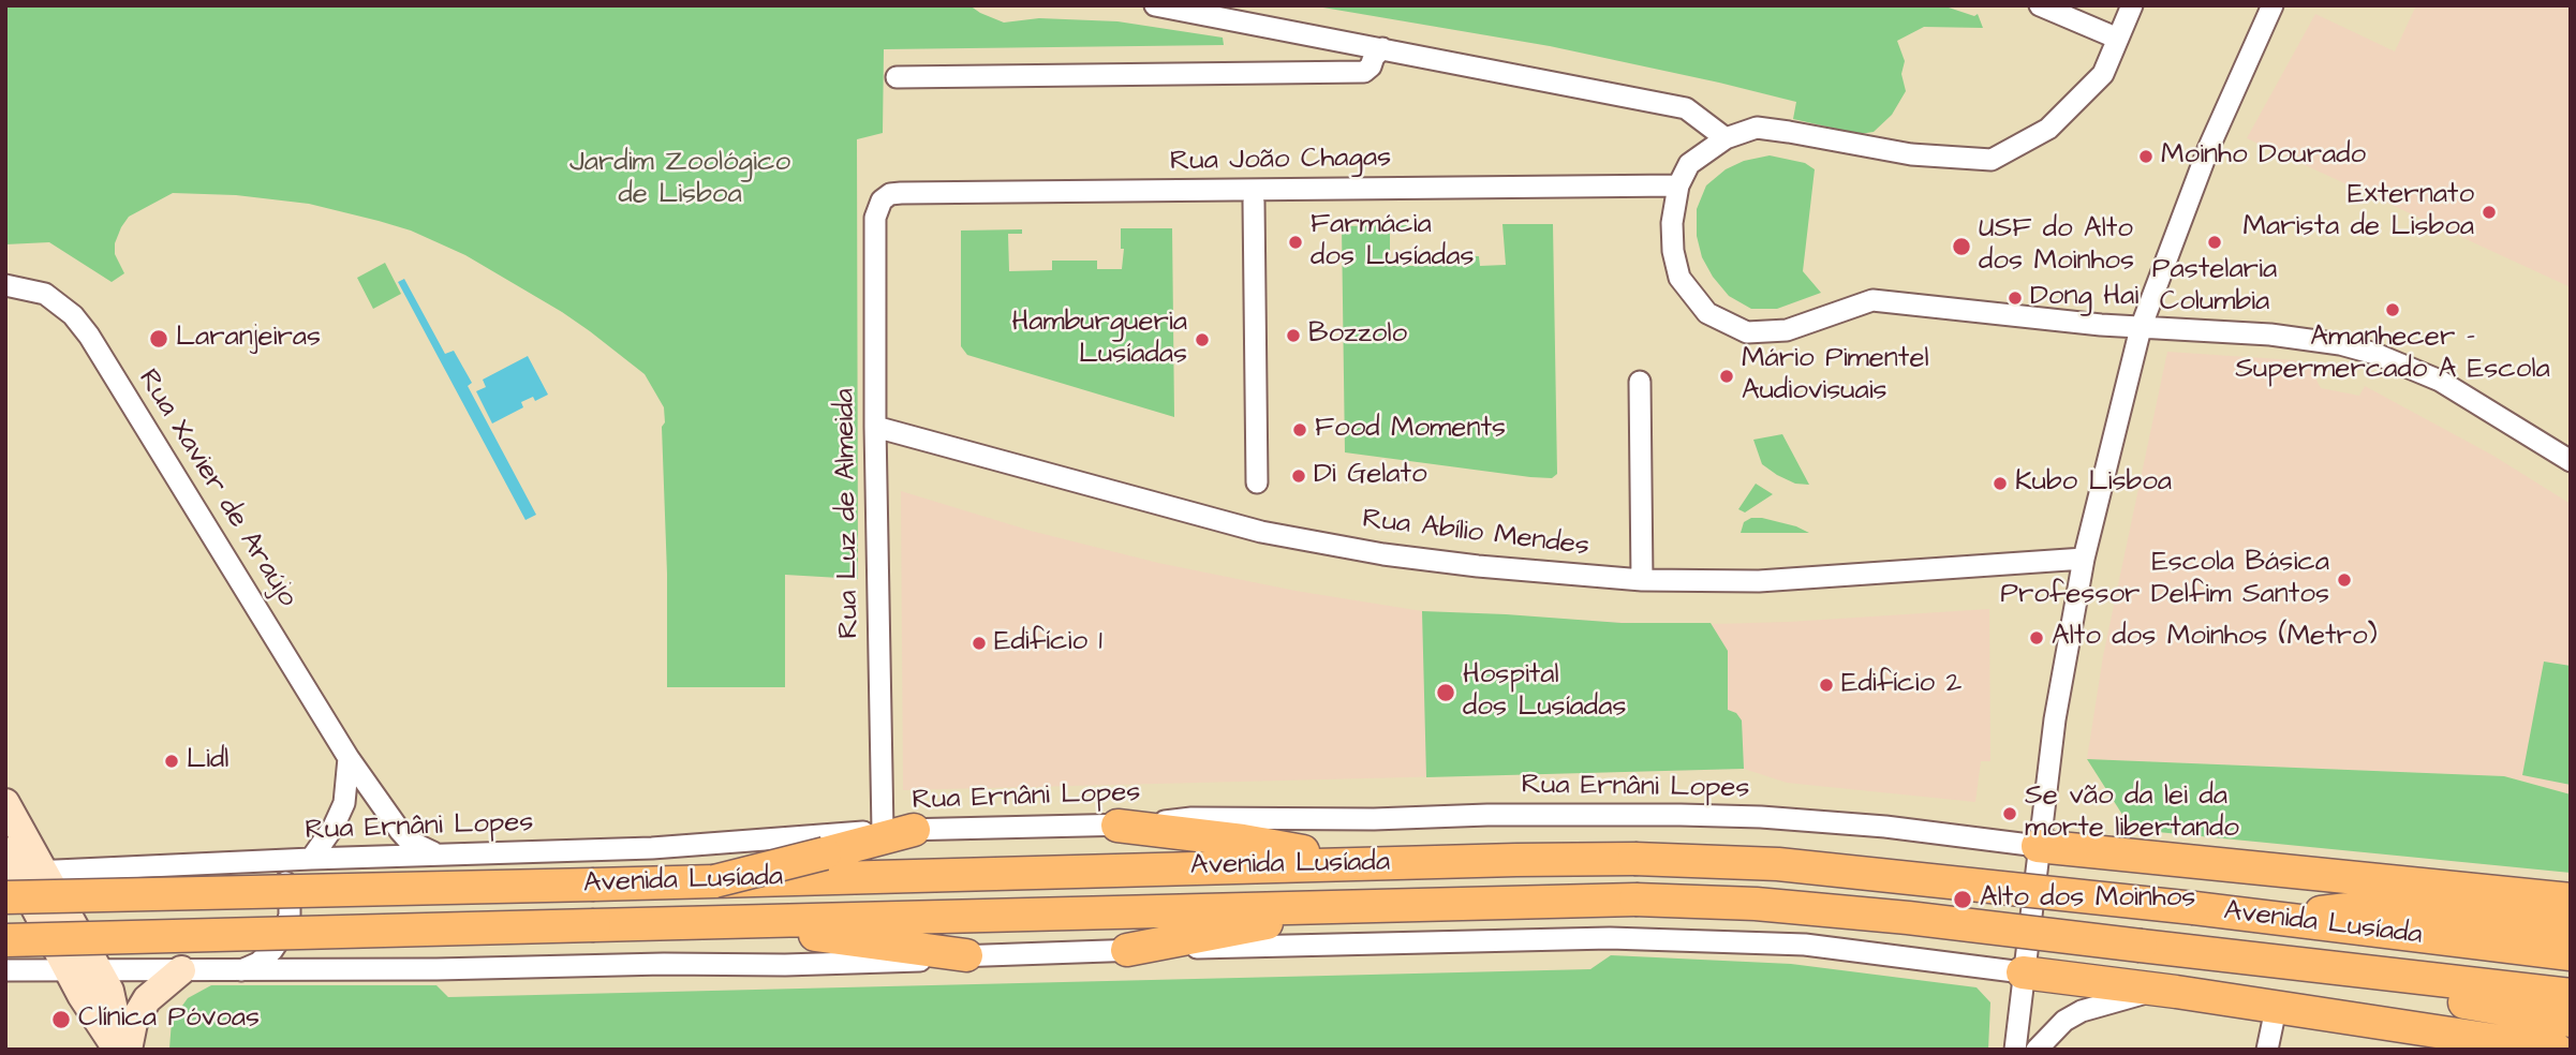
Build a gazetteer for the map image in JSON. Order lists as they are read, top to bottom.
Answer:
{
  "streets": {
    "main road": ["Avenida Lusíada"],
    "street": [
      "Rua João Chagas",
      "Rua Xavier de Araújo",
      "Rua Luz de Almeida",
      "Rua Abílio Mendes",
      "Rua Ernâni Lopes"
    ]
  },
  "crossings": [
    ["Rua João Chagas", "Rua Luz de Almeida"],
    ["Rua Xavier de Araújo", "Rua Ernâni Lopes"],
    ["Rua Luz de Almeida", "Rua Abílio Mendes"],
    ["Rua Luz de Almeida", "Rua Ernâni Lopes"],
    ["Rua Ernâni Lopes", "Avenida Lusíada"]
  ],
  "parks": ["Jardim Zoológico de Lisboa"],
  "places": [
    "Moinho Dourado",
    "Externato Marista de Lisboa",
    "Farmácia dos Lusíadas",
    "Pastelaria Columbia",
    "USF do Alto dos Moinhos",
    "Dong Hai",
    "Amanhecer - Supermercado A Escola",
    "Bozzolo",
    "Laranjeiras",
    "Hamburgueria Lusíadas",
    "Mário Pimentel Audiovisuais",
    "Food Moments",
    "Di Gelato",
    "Kubo Lisboa",
    "Escola Básica Professor Delfim Santos",
    "Alto dos Moinhos (Metro)",
    "Edifício 1",
    "Edifício 2",
    "Hospital dos Lusíadas",
    "Lidl",
    "Se vão da lei da morte libertando",
    "Alto dos Moinhos",
    "Clínica Póvoas"
  ]
}
